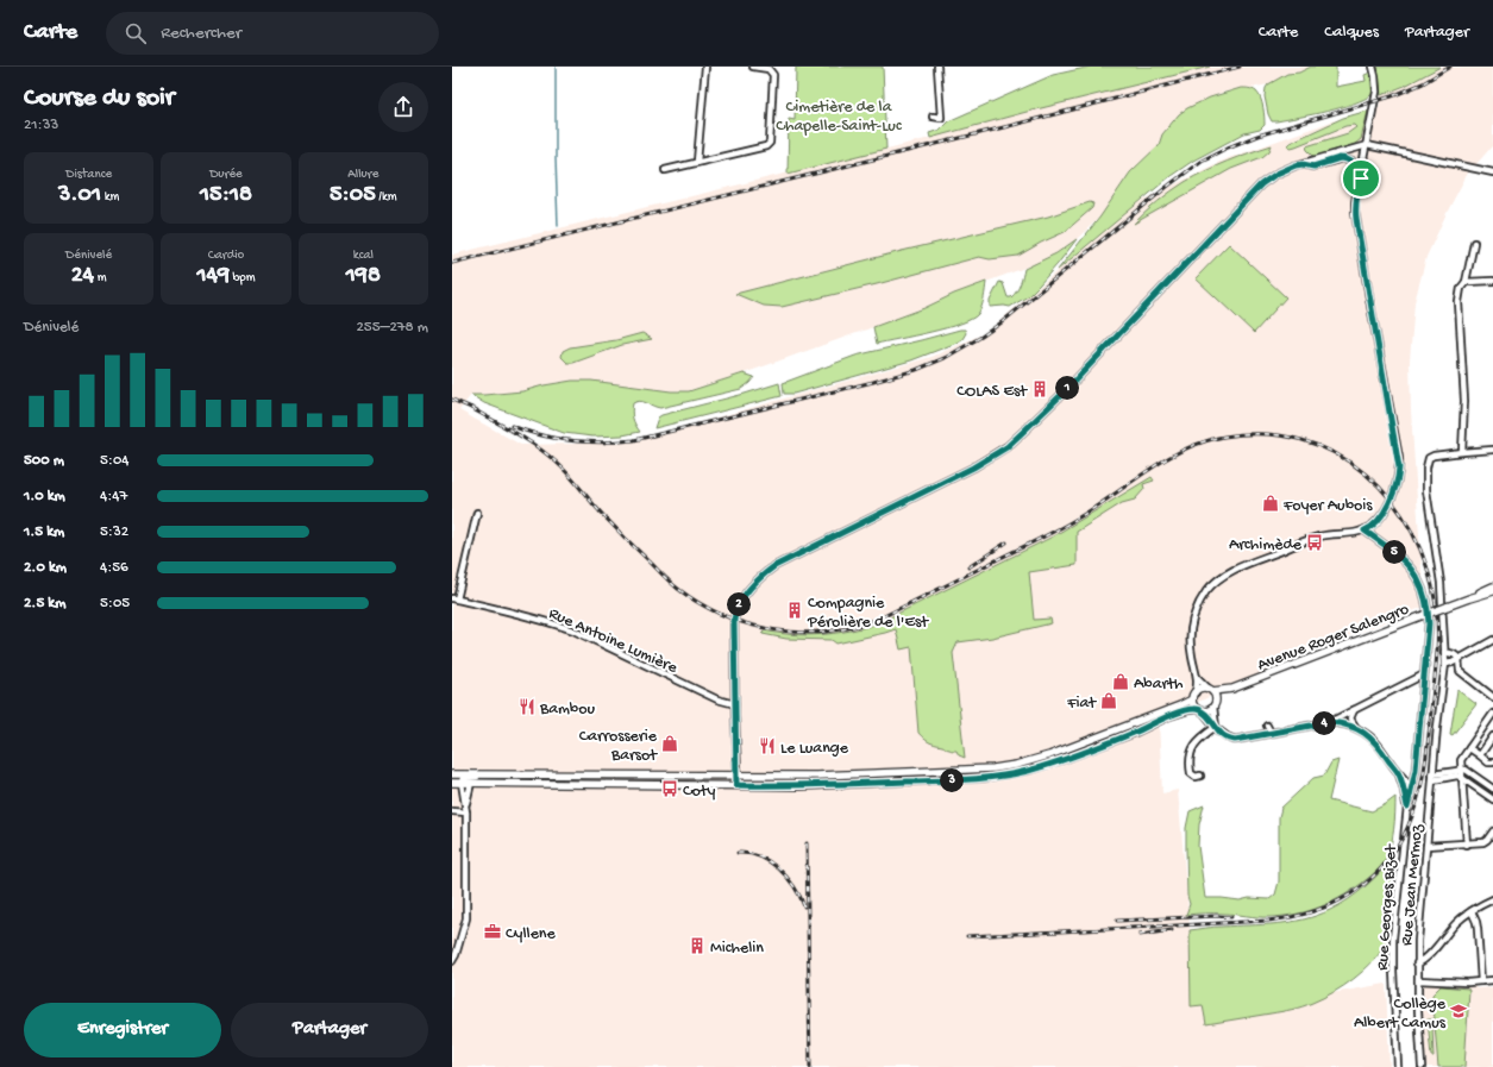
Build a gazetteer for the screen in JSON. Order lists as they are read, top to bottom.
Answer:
{
  "streets": {
    "main road": ["Avenue Roger Salengro"],
    "street": ["Rue Antoine Lumière", "Rue Jean Mermoz", "Rue Georges Bizet"]
  },
  "crossings": [
    ["Avenue Roger Salengro", "Rue Georges Bizet"]
  ],
  "parks": ["Cimetière de la Chapelle-Saint-Luc"],
  "places": {
    "building": ["COLAS Est", "Compagnie Pérolière de l'Est", "Michelin"],
    "shop": [
      "Foyer Aubois",
      "Abarth",
      "Fiat",
      "Carrosserie Barsot"
    ],
    "bus stop": ["Archimède", "Coty"],
    "restaurant": ["Bambou", "Le Luange"],
    "office": ["Cyllene"],
    "school or university": ["Collège Albert Camus"]
  },
  "page": {
    "header": "Carte",
    "search": "Rechercher",
    "nav": ["Carte", "Calques", "Partager"],
    "heading": ["Course du soir", "21:33"],
    "stats": [
      ["Distance", "3.01 km"],
      ["Durée", "15:18"],
      ["Allure", "5:05 /km"],
      ["Dénivelé", "24 m"],
      ["Cardio", "149 bpm"],
      ["kcal", "198"]
    ],
    "chart": ["Dénivelé", "255–278 m"],
    "pins": [
      "1",
      "5",
      "2",
      "4",
      "3"
    ],
    "list": [
      {
        "name": "500 m",
        "note": "5:04"
      },
      {
        "name": "1.0 km",
        "note": "4:47"
      },
      {
        "name": "1.5 km",
        "note": "5:32"
      },
      {
        "name": "2.0 km",
        "note": "4:56"
      },
      {
        "name": "2.5 km",
        "note": "5:05"
      }
    ],
    "buttons": ["Enregistrer", "Partager"]
  }
}
